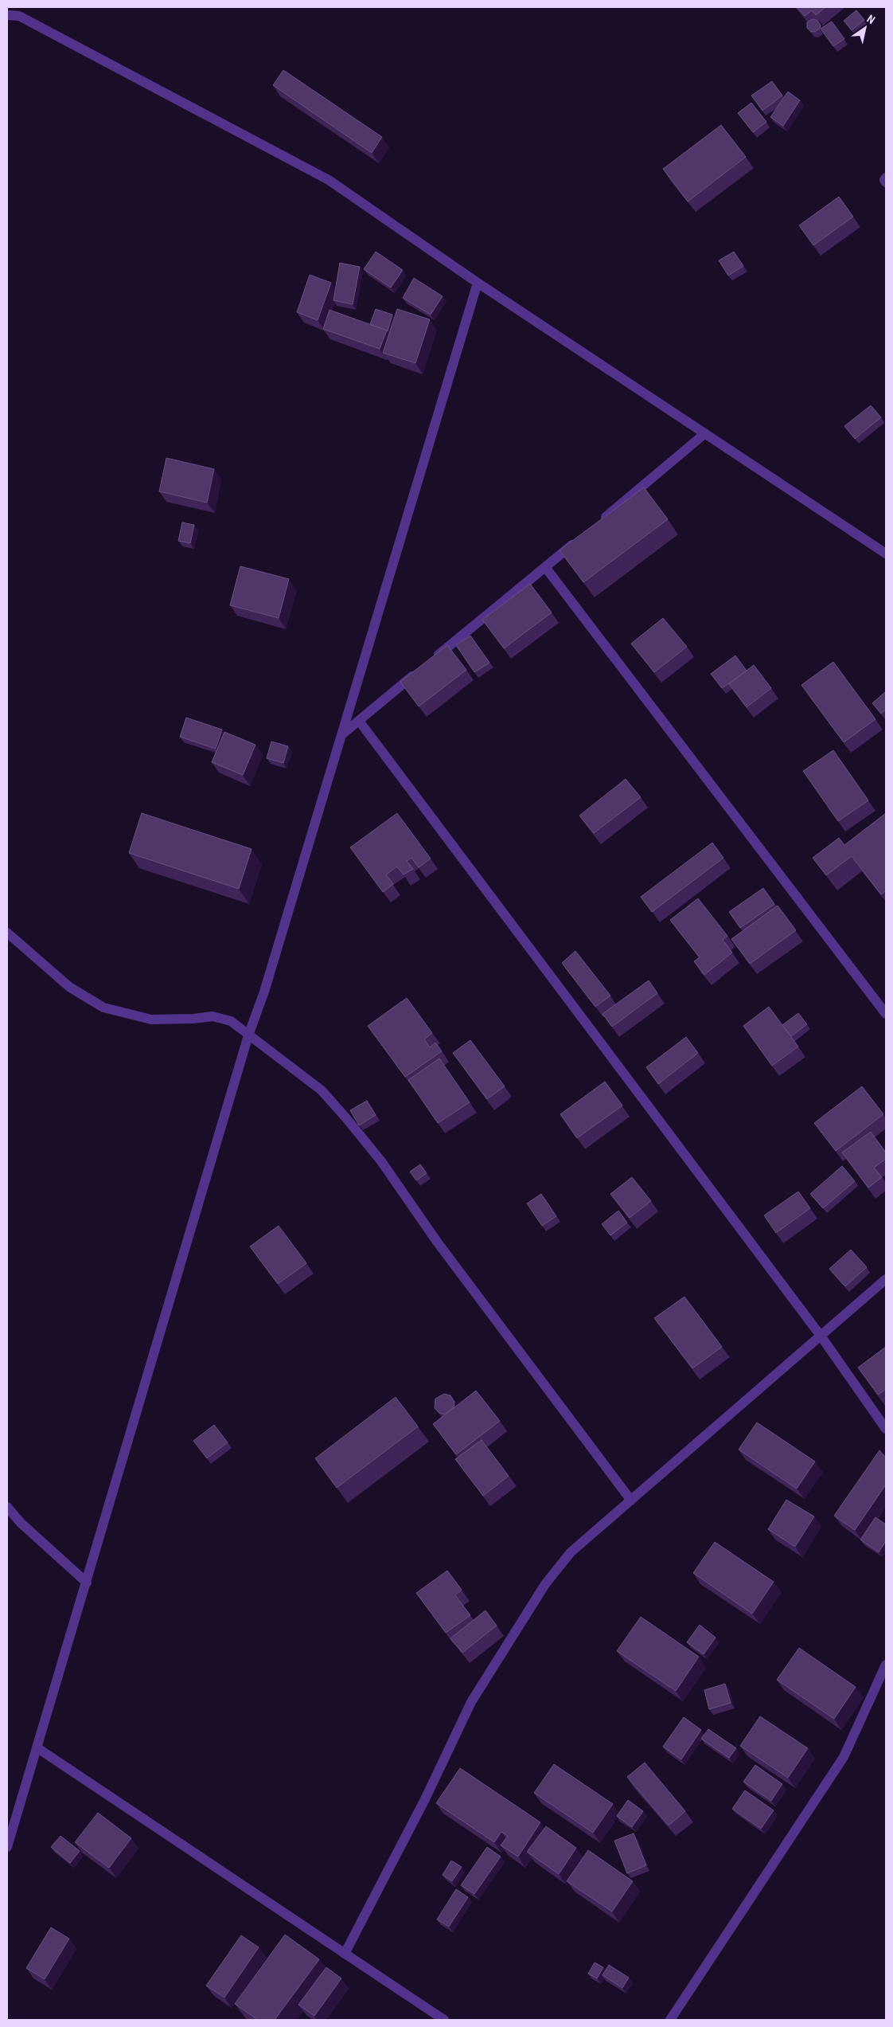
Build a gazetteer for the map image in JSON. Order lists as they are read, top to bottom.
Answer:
{
  "north": "top right"
}
